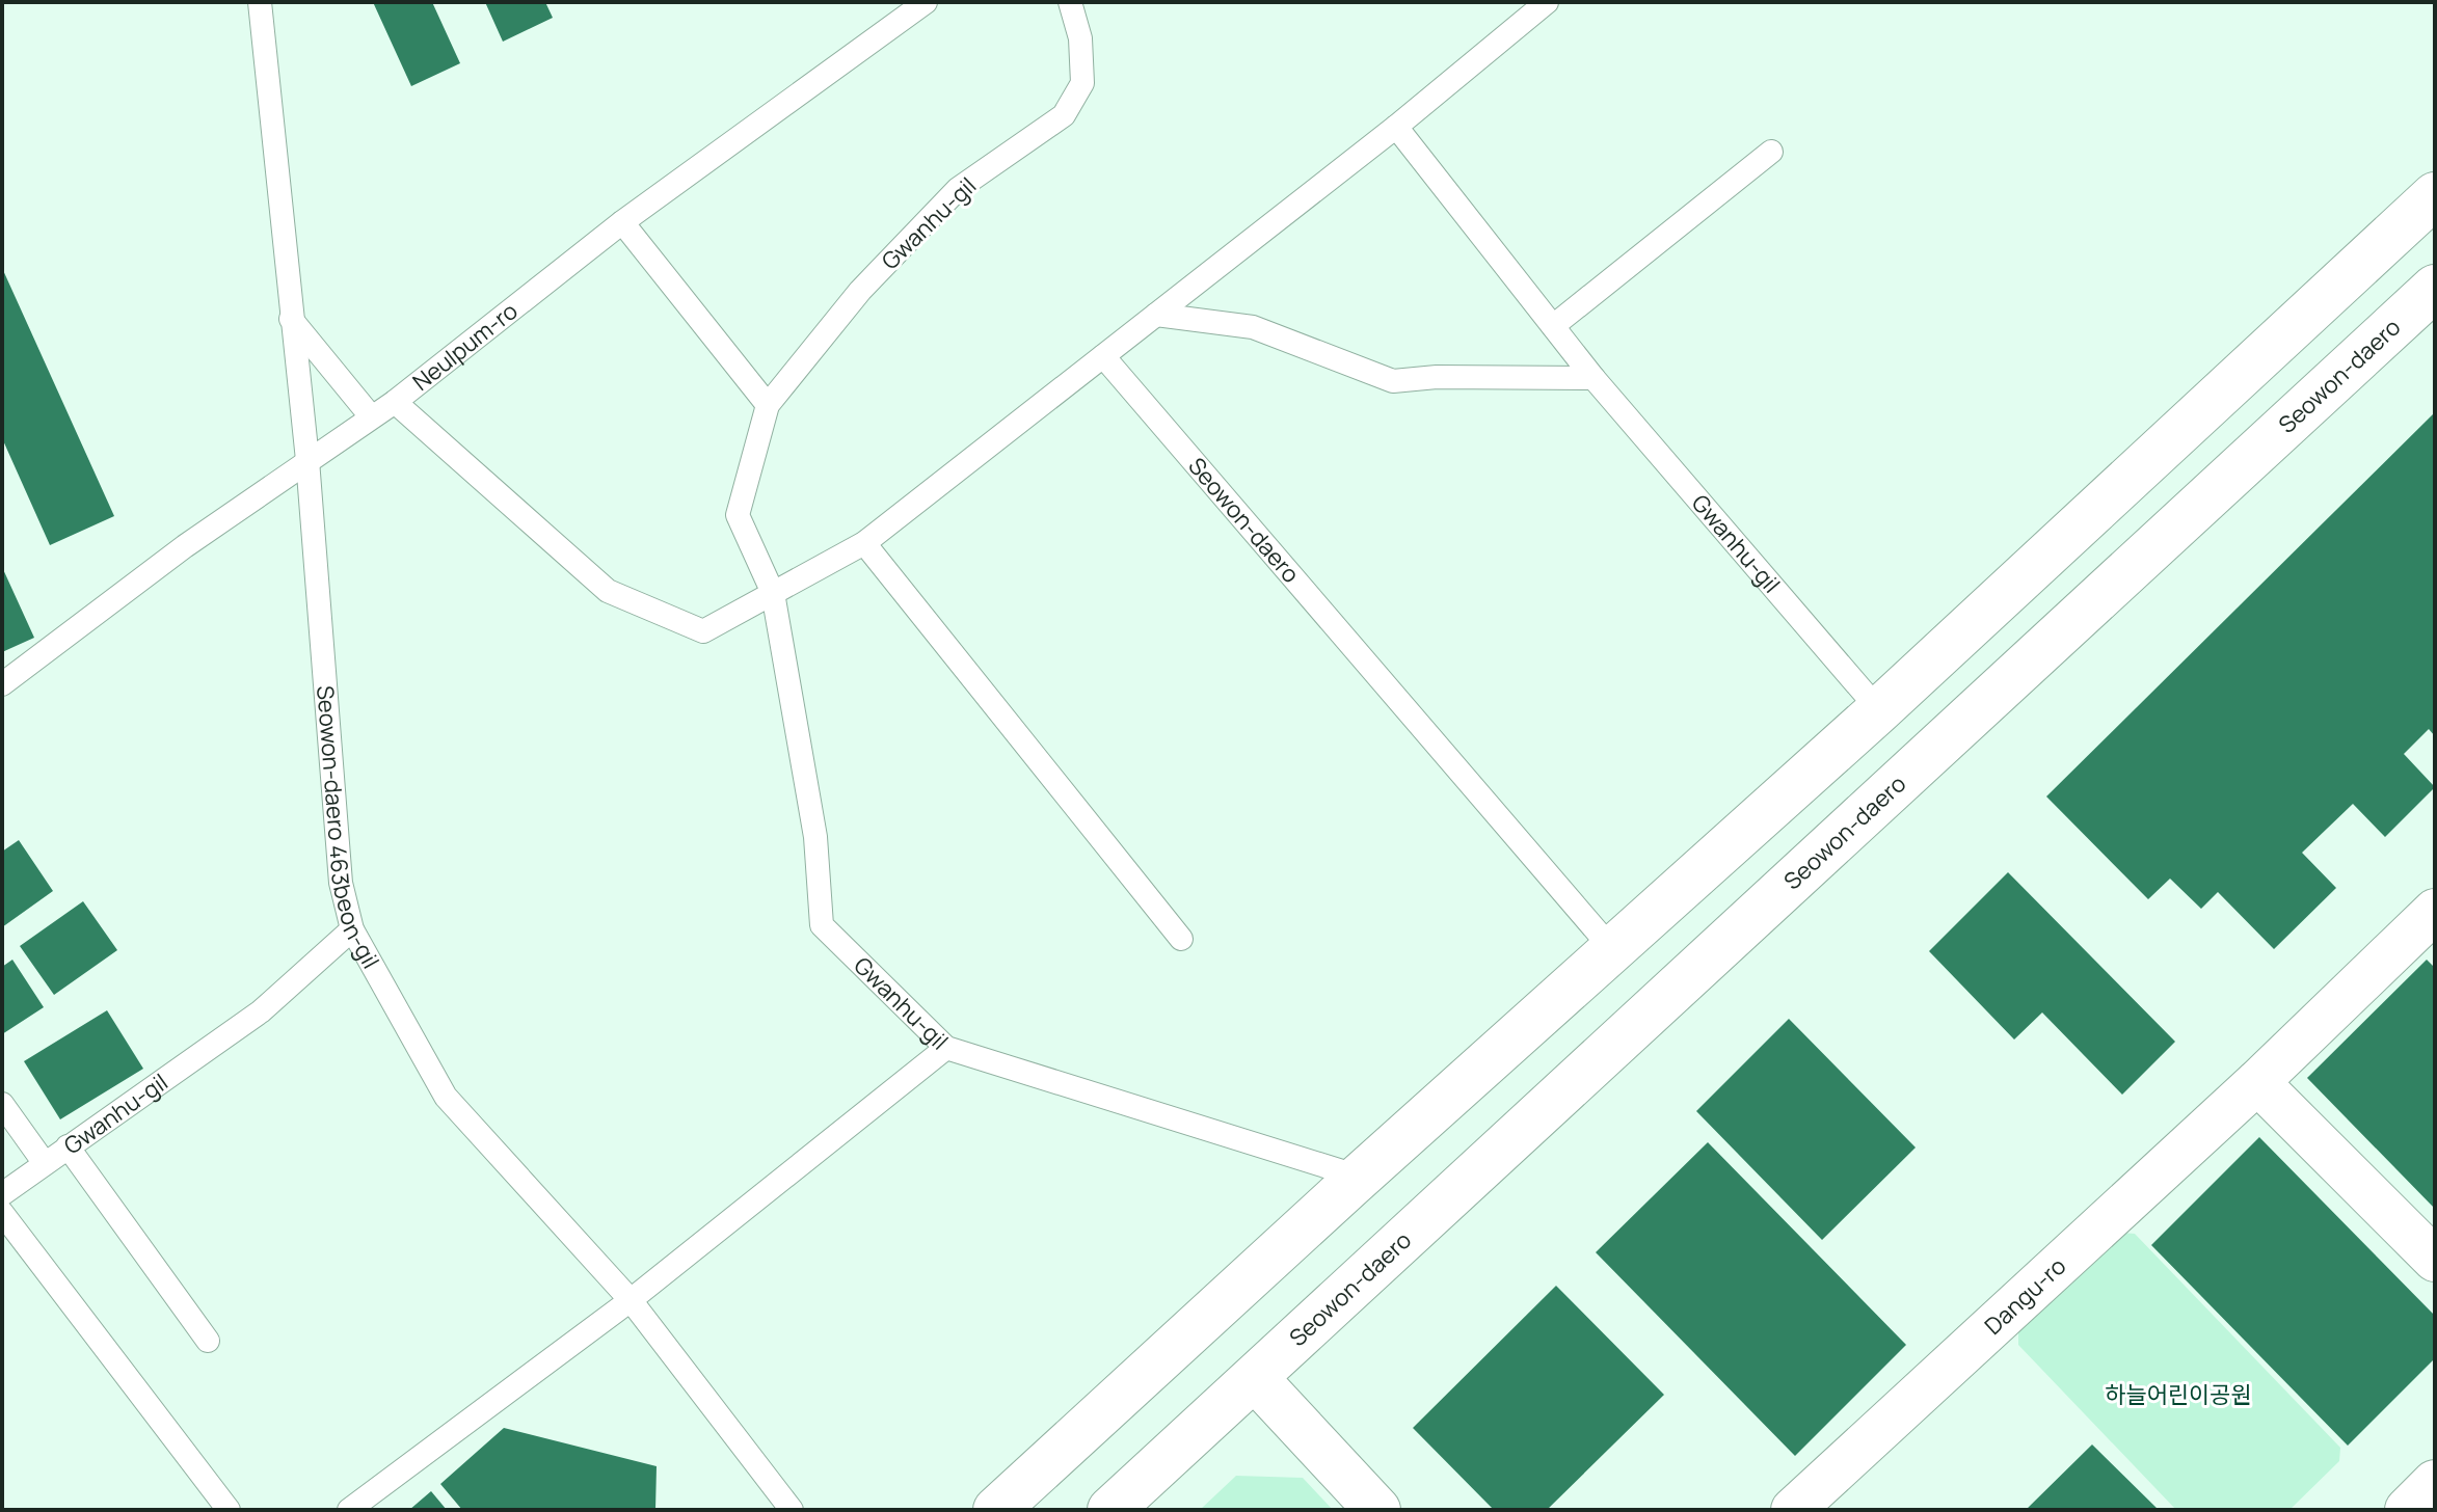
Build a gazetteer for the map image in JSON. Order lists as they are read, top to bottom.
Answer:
{
  "streets": {
    "street": ["Seowon-daero", "Dangu-ro"],
    "lane": ["Gwanhu-gil", "Neulpum-ro", "Seowon-daero 463beon-gil"]
  },
  "crossings": [
    ["Gwanhu-gil", "Seowon-daero 463beon-gil"],
    ["Neulpum-ro", "Seowon-daero 463beon-gil"]
  ],
  "parks": ["하늘어린이공원"]
}
